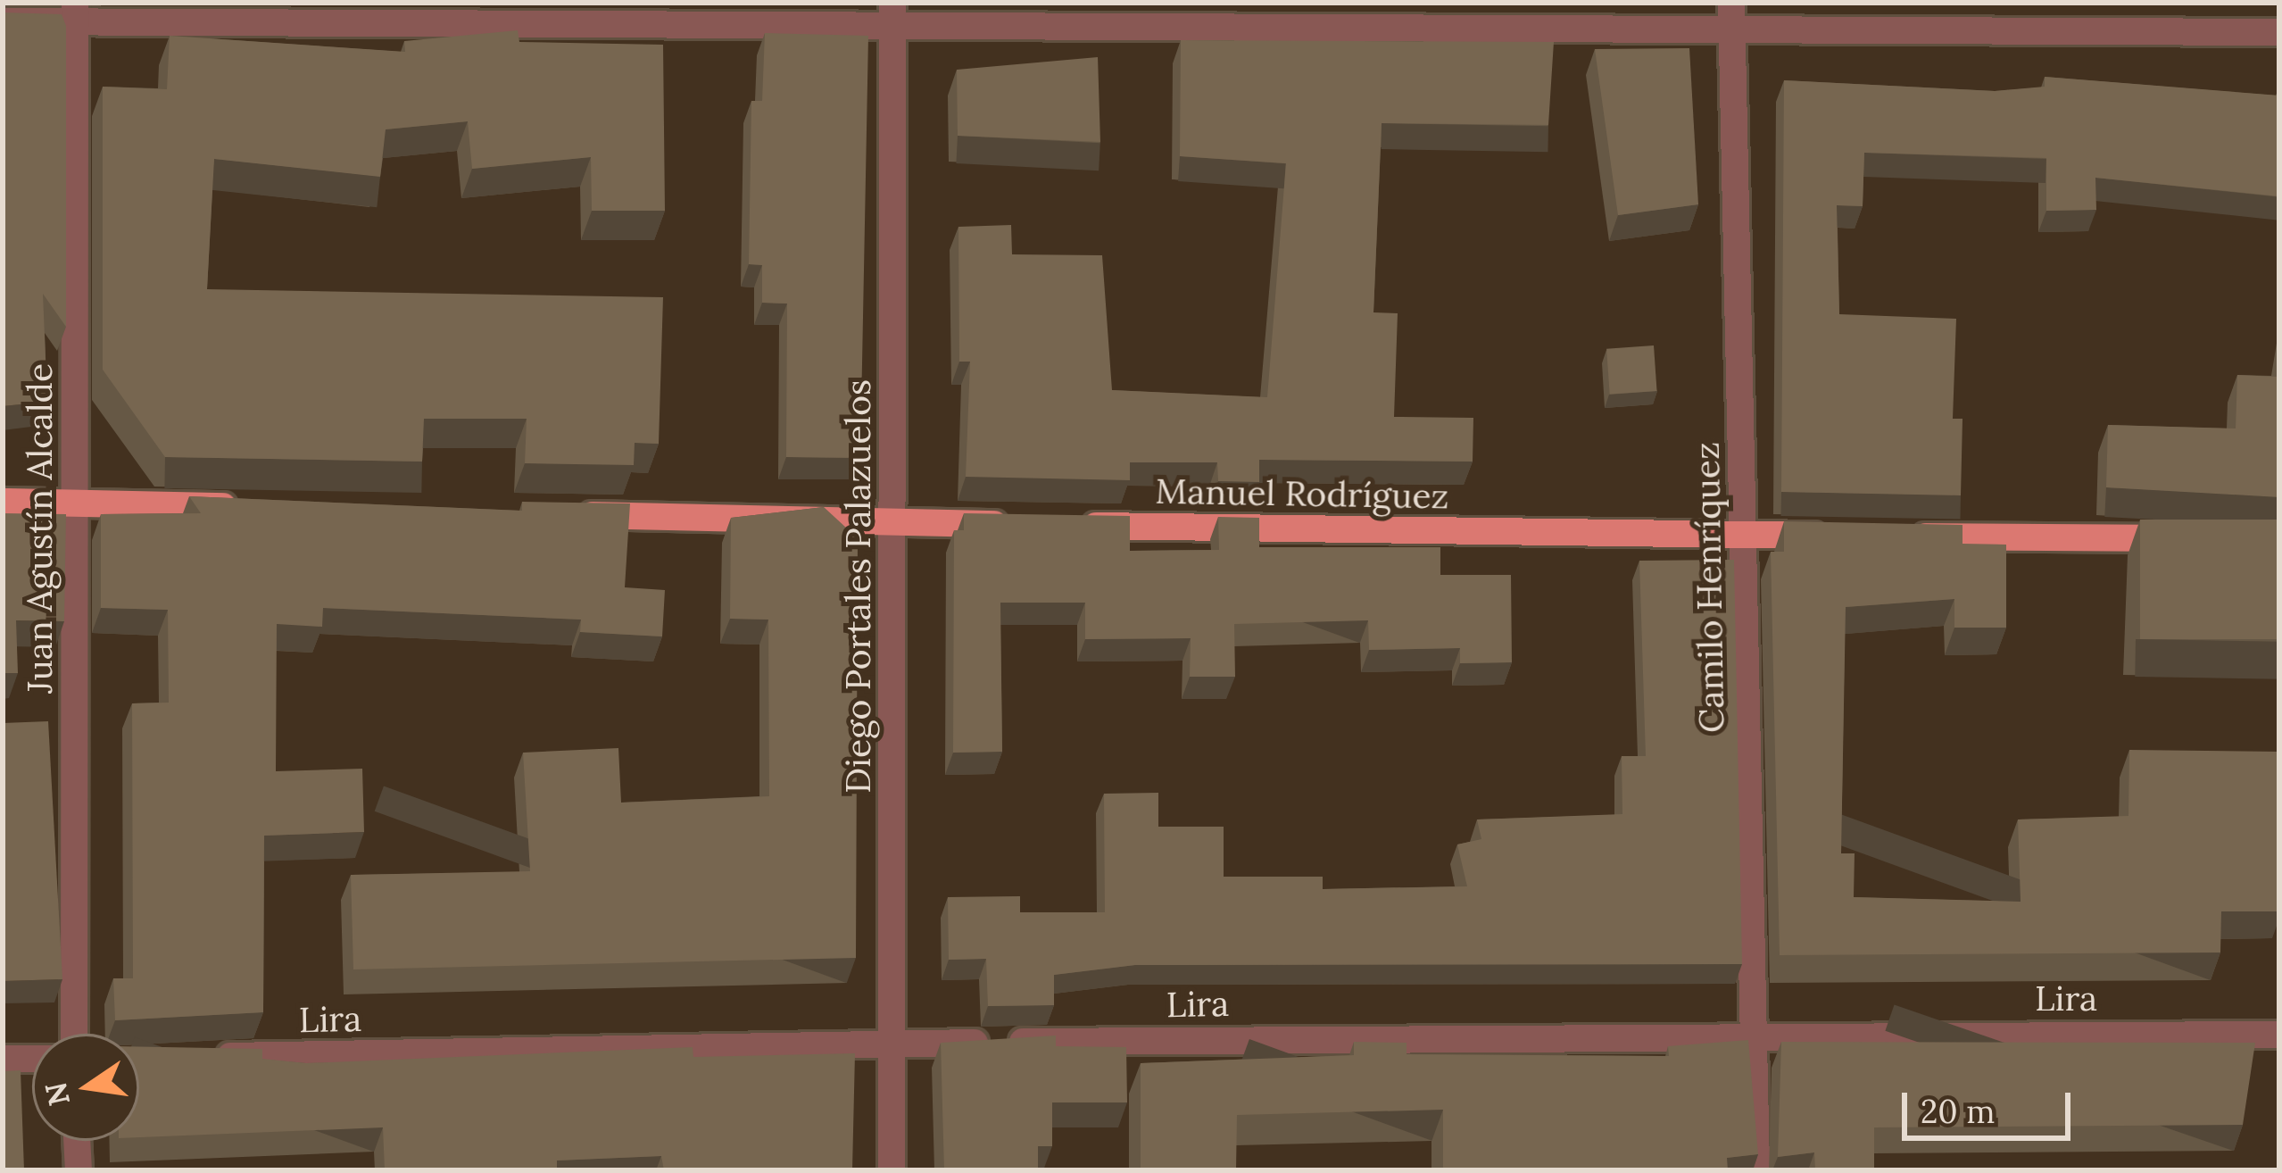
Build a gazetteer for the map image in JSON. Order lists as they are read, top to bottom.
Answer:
{
  "streets": {
    "main road": ["Manuel Rodríguez"],
    "street": [
      "Juan Agustín Alcalde",
      "Diego Portales Palazuelos",
      "Camilo Henríquez",
      "Lira"
    ]
  },
  "crossings": [
    ["Manuel Rodríguez", "Camilo Henríquez"],
    ["Diego Portales Palazuelos", "Lira"],
    ["Camilo Henríquez", "Lira"]
  ],
  "scale_bar": "20 m",
  "north": "left"
}
